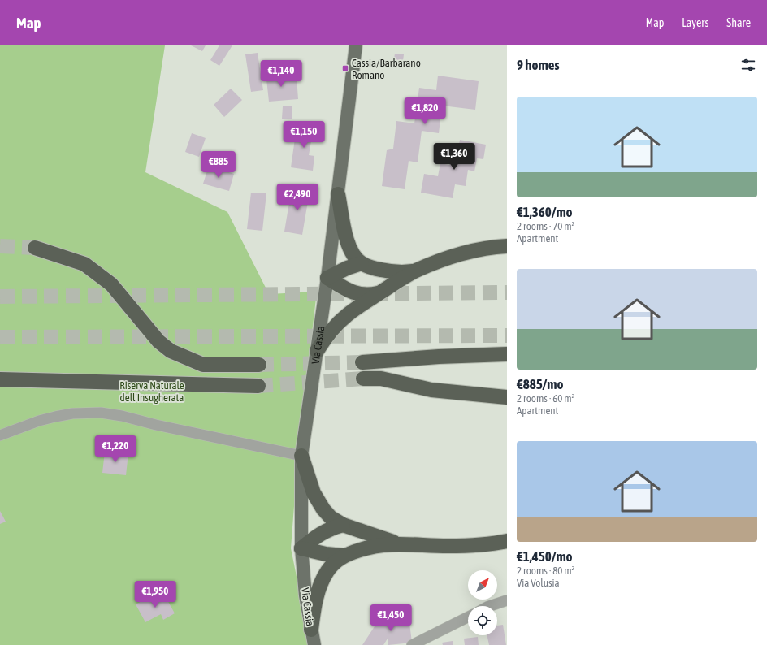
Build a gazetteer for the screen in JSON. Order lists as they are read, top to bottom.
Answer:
{
  "streets": {
    "main road": ["Via Cassia"]
  },
  "parks": ["Riserva Naturale dell'Insugherata"],
  "places": {
    "transit": ["Cassia/Barbarano Romano"]
  },
  "north": "top right",
  "page": {
    "header": "Map",
    "nav": ["Map", "Layers", "Share"],
    "heading": "9 homes",
    "price": [
      "€1,140",
      "€1,820",
      "€1,150",
      "€1,360",
      "€885",
      "€2,490",
      "€1,220",
      "€1,950",
      "€1,450"
    ],
    "list": [
      {
        "name": "€1,360/mo",
        "note": "2 rooms · 70 m² · Apartment"
      },
      {
        "name": "€885/mo",
        "note": "2 rooms · 60 m² · Apartment"
      },
      {
        "name": "€1,450/mo",
        "note": "2 rooms · 80 m² · Via Volusia"
      }
    ]
  }
}
